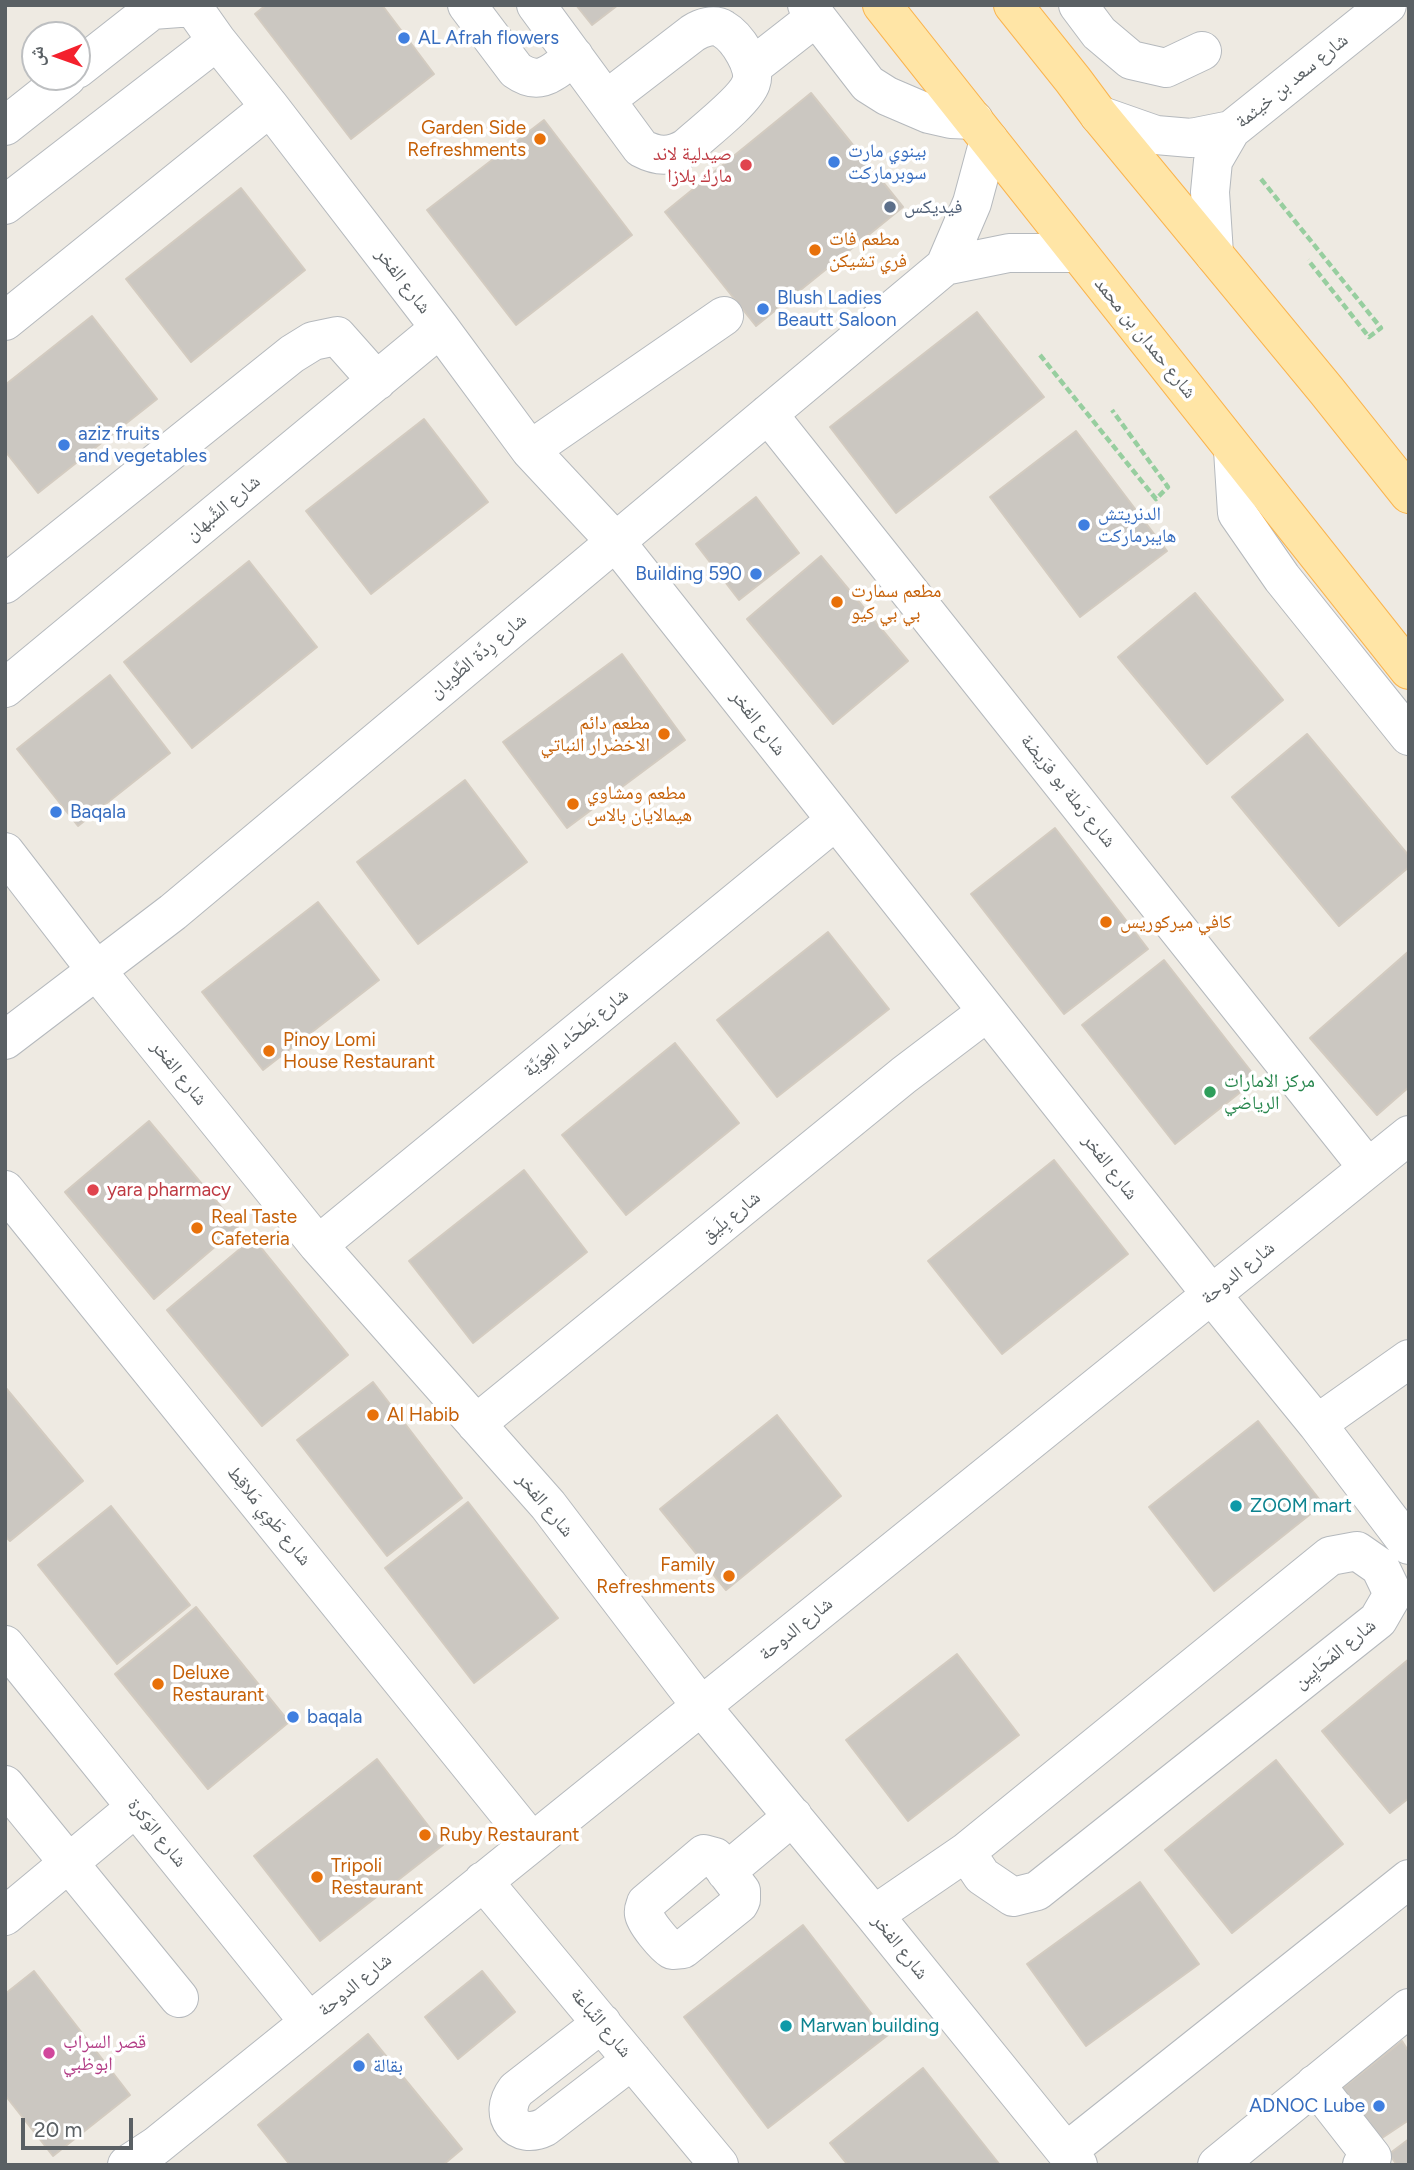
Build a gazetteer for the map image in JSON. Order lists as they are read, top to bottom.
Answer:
{
  "streets": {
    "main road": ["شارع حمدان بن محمد"],
    "street": [
      "شارع سعد بن خيثمة",
      "شارع الفخر",
      "شارع الشَّبهان",
      "شارع رِدَّة الطِّويان",
      "شارع رَملة بو فرَيضة",
      "شارع بَطحَاء العِوَيَّة",
      "شارع بِلَيق",
      "شارع الدوحة",
      "شارع طَوِي مَلاقِط",
      "شارع المَحَايِين",
      "شارع الوَكرة",
      "شارع النَّباعة"
    ]
  },
  "crossings": [
    ["شارع الفخر", "شارع الشَّبهان"],
    ["شارع الفخر", "شارع رِدَّة الطِّويان"],
    ["شارع الفخر", "شارع بَطحَاء العِوَيَّة"],
    ["شارع الفخر", "شارع بِلَيق"],
    ["شارع الفخر", "شارع الدوحة"],
    ["شارع الفخر", "شارع المَحَايِين"],
    ["شارع حمدان بن محمد", "شارع رِدَّة الطِّويان"],
    ["شارع رِدَّة الطِّويان", "شارع رَملة بو فرَيضة"],
    ["شارع رَملة بو فرَيضة", "شارع الدوحة"],
    ["شارع الدوحة", "شارع طَوِي مَلاقِط"],
    ["شارع الدوحة", "شارع الوَكرة"],
    ["شارع الدوحة", "شارع النَّباعة"]
  ],
  "places": [
    "AL Afrah flowers",
    "Garden Side Refreshments",
    "بينوي مارت سوبرماركت",
    "صيدلية لاند مارك بلازا",
    "فيديكس",
    "مطعم فات فري تشيكن",
    "Blush Ladies Beautt Saloon",
    "aziz fruits and vegetables",
    "الدنريتش هايبرماركت",
    "Building 590",
    "مطعم سمارت بي بي كيو",
    "مطعم دائم الاخضرار النباتي",
    "مطعم ومشاوي هيمالايان بالاس",
    "Baqala",
    "كافي ميركوريس",
    "Pinoy Lomi House Restaurant",
    "مركز الامارات الرياضي",
    "yara pharmacy",
    "Real Taste Cafeteria",
    "Al Habib",
    "ZOOM mart",
    "Family Refreshments",
    "Deluxe Restaurant",
    "baqala",
    "Ruby Restaurant",
    "Tripoli Restaurant",
    "Marwan building",
    "قصر السراب ابوظبي",
    "بقالة",
    "ADNOC Lube"
  ],
  "scale_bar": "20 m",
  "north": "left"
}
